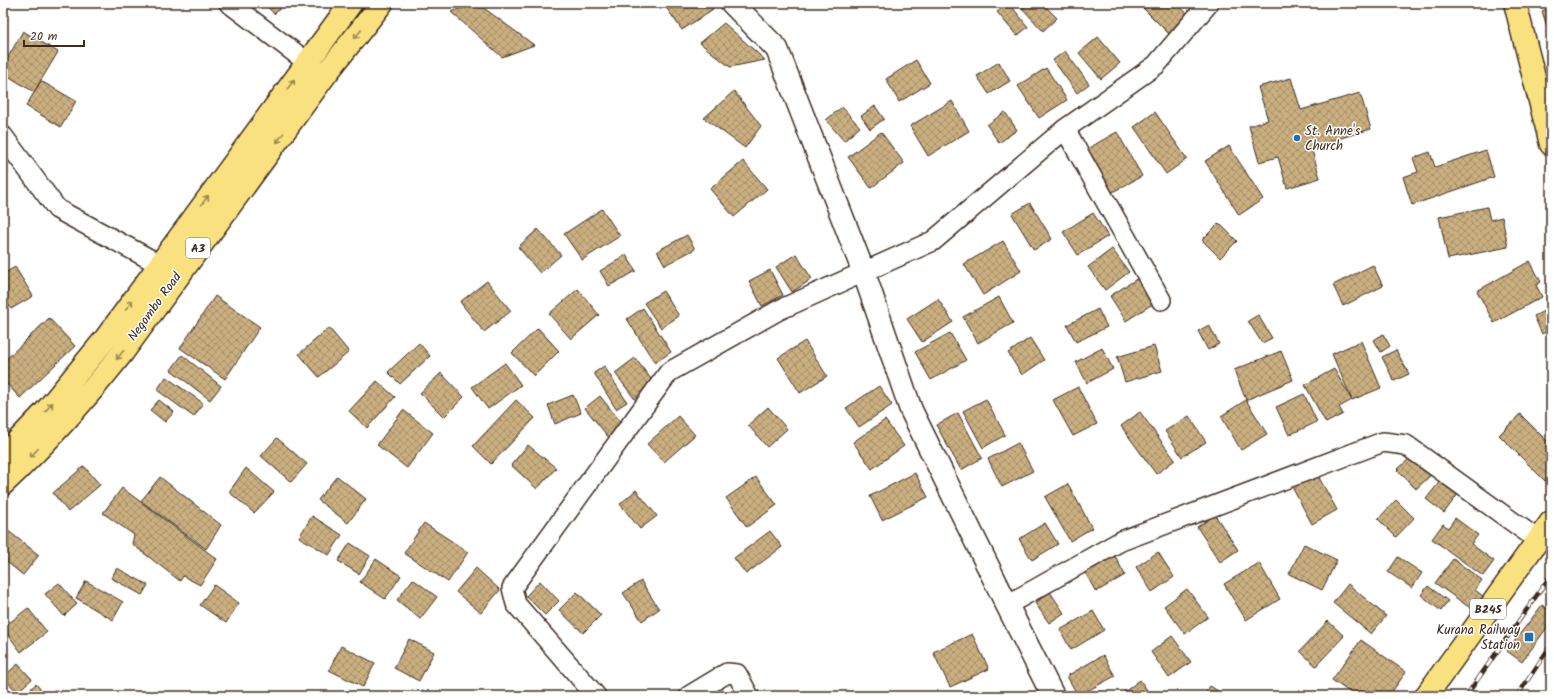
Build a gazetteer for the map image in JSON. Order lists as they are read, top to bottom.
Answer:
{
  "streets": {
    "main road": ["A3", "Negombo Road", "B245"]
  },
  "places": {
    "other": ["St. Anne's Church"],
    "transit": ["Kurana Railway Station"]
  },
  "scale_bar": "20 m"
}
